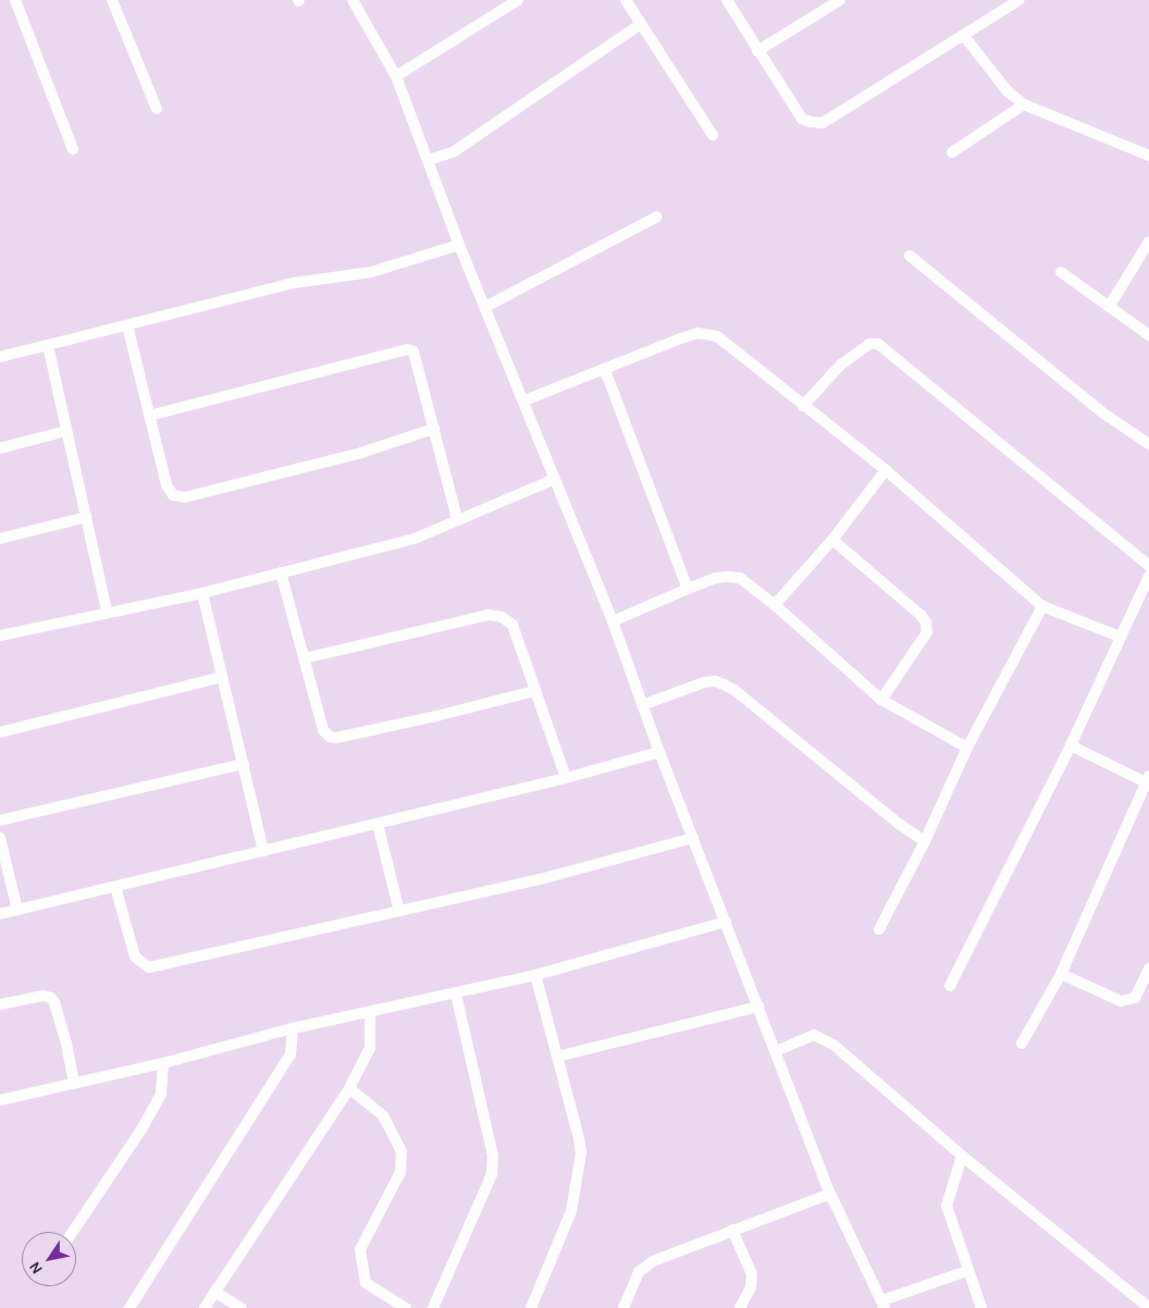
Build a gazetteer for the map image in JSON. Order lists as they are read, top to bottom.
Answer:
{
  "north": "bottom left"
}
